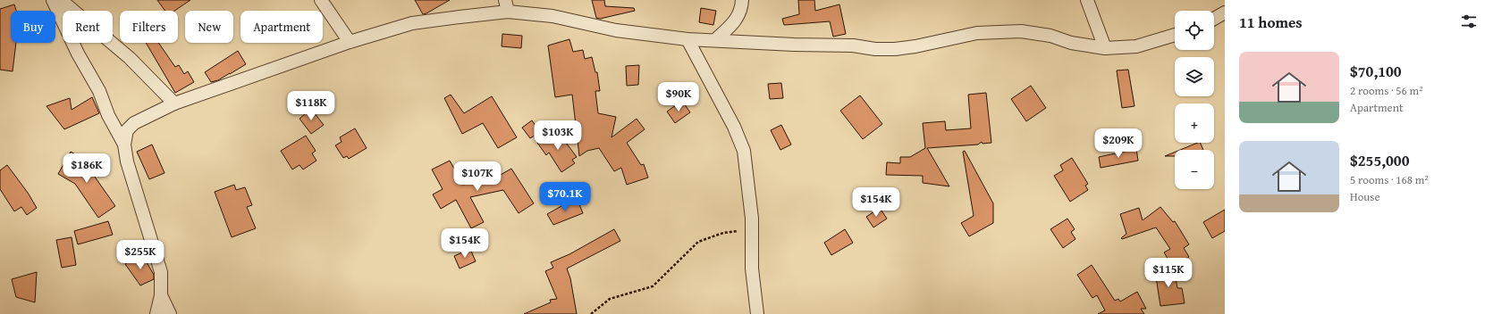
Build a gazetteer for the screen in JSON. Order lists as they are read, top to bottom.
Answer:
{
  "page": {
    "heading": "11 homes",
    "map_buttons": ["+", "−"],
    "chip": [
      "Buy",
      "Rent",
      "Filters",
      "New",
      "Apartment"
    ],
    "list": [
      {
        "name": "$70,100",
        "note": "2 rooms · 56 m² · Apartment"
      },
      {
        "name": "$255,000",
        "note": "5 rooms · 168 m² · House"
      }
    ],
    "price": [
      "$90K",
      "$118K",
      "$103K",
      "$209K",
      "$186K",
      "$107K",
      "$70.1K",
      "$154K",
      "$154K",
      "$255K",
      "$115K"
    ]
  }
}
